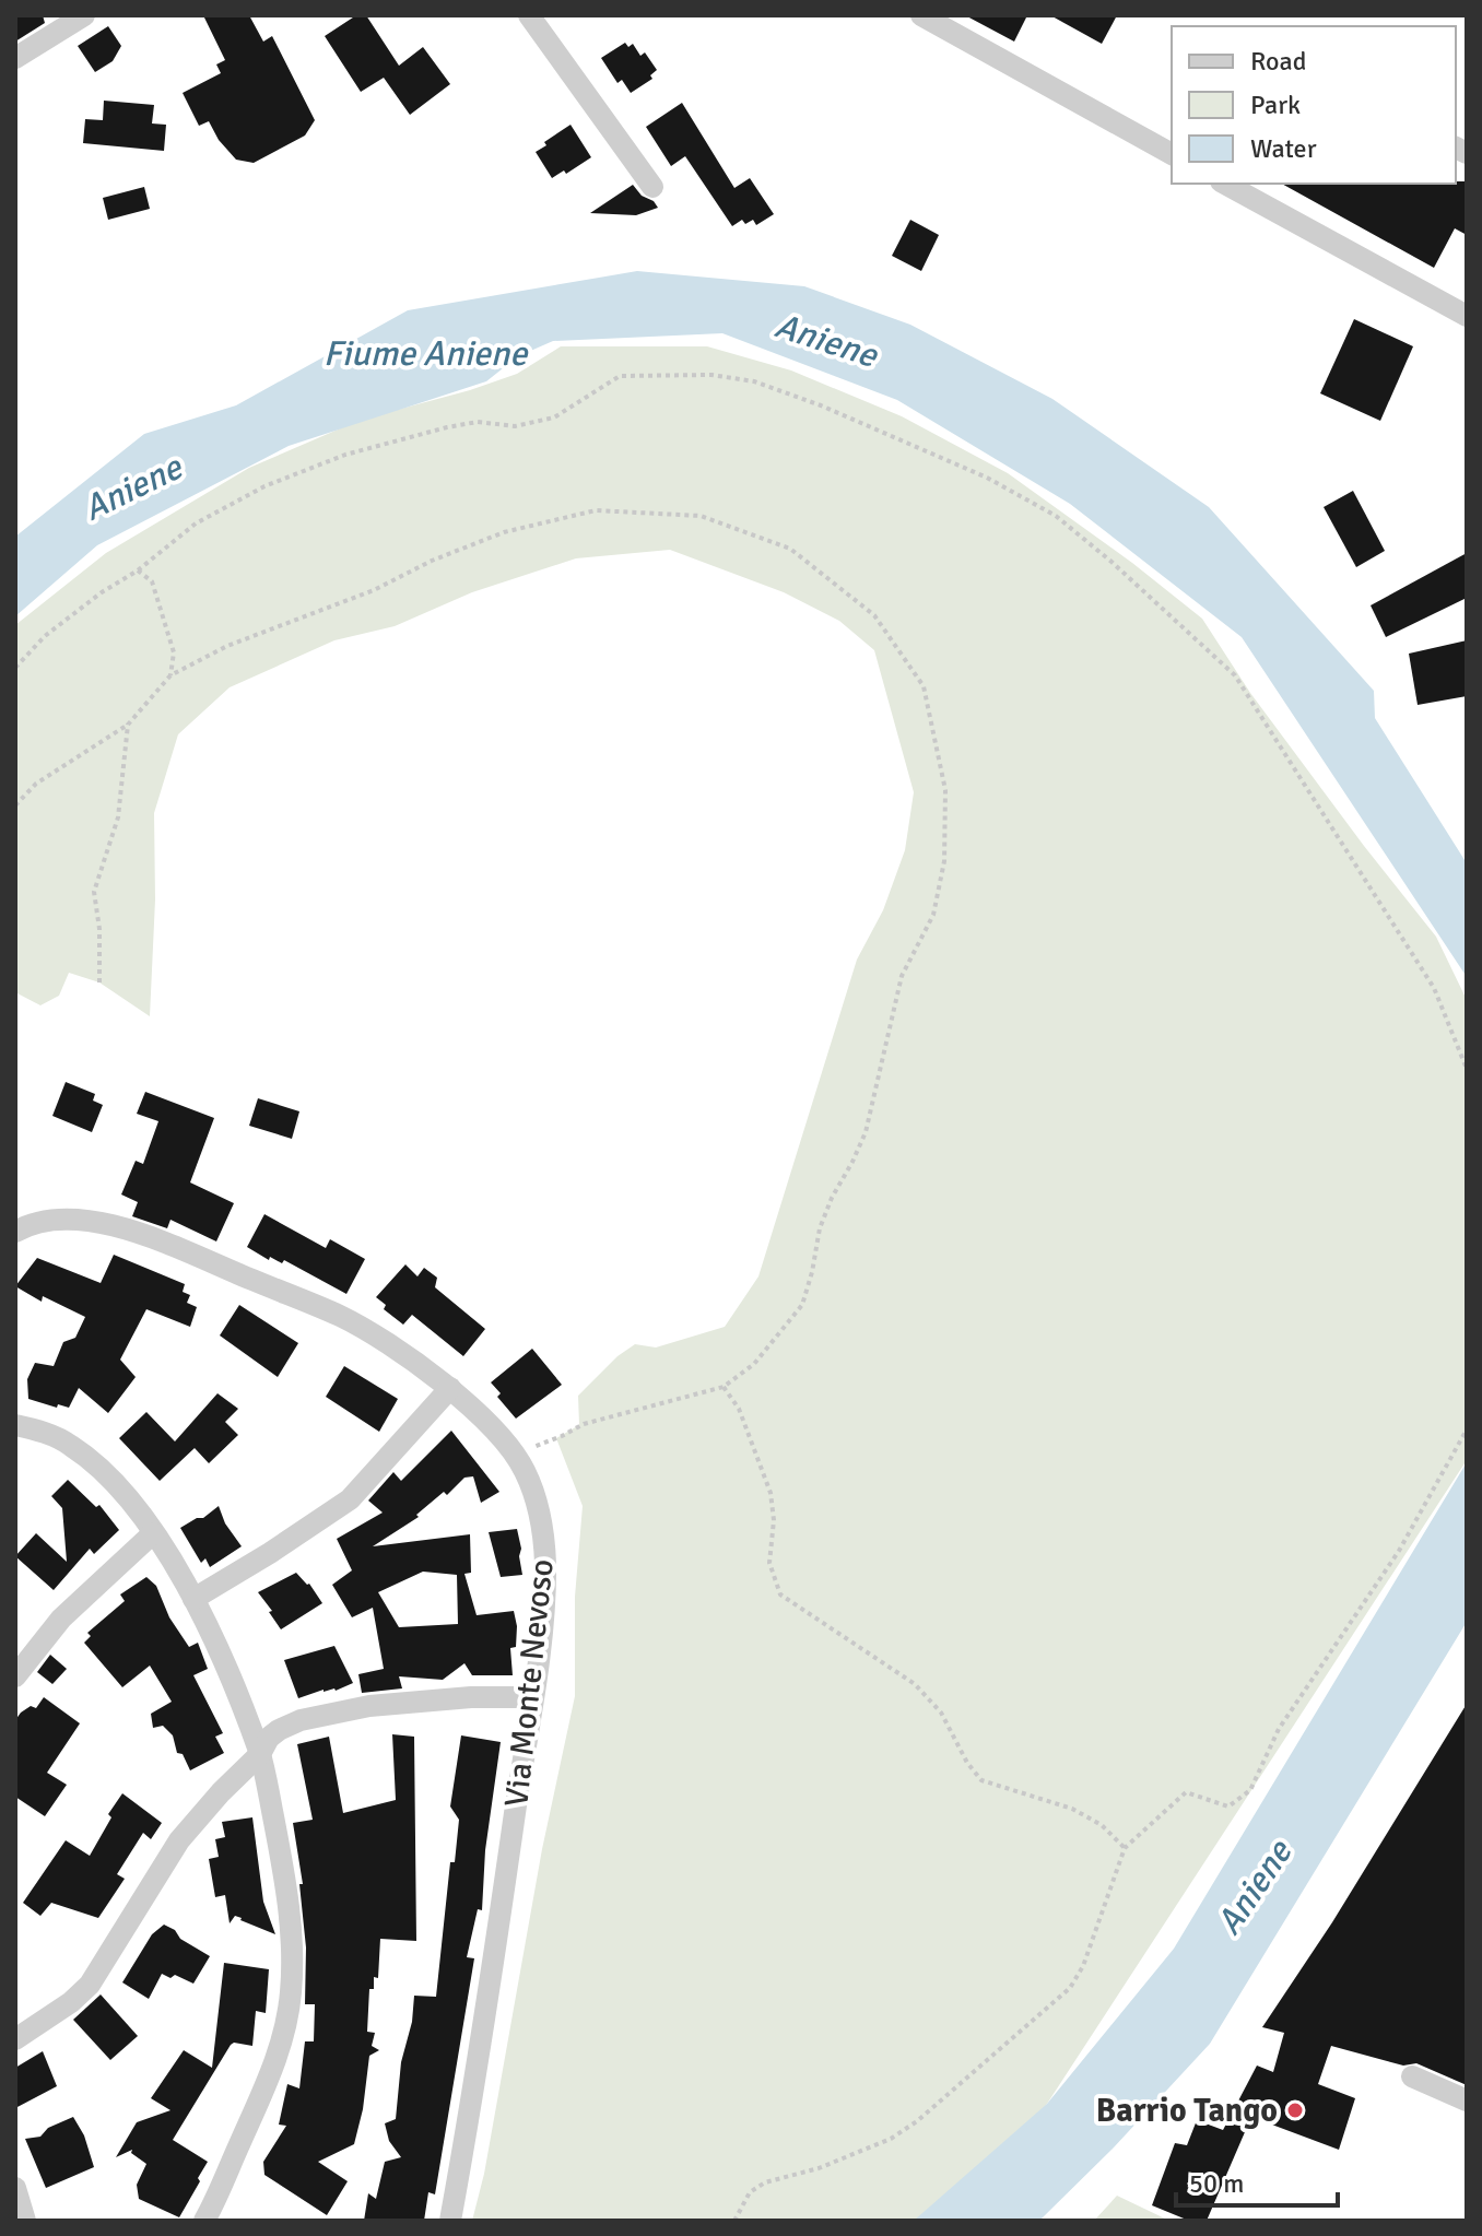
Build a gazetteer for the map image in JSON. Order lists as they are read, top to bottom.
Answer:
{
  "streets": {
    "street": ["Via Monte Nevoso"]
  },
  "water": ["Aniene", "Fiume Aniene"],
  "places": ["Barrio Tango"],
  "legend": ["Road", "Park", "Water"],
  "scale_bar": "50 m"
}
